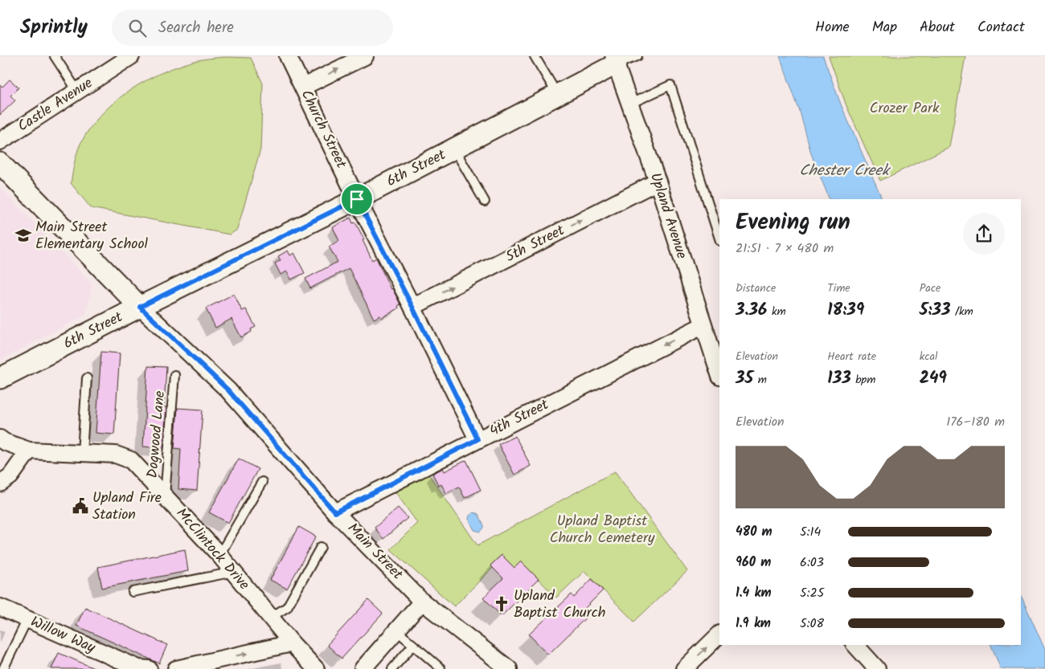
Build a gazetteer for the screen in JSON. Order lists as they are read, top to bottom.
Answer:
{
  "streets": {
    "street": [
      "Castle Avenue",
      "Church Street",
      "6th Street",
      "Upland Avenue",
      "5th Street",
      "4th Street",
      "McClintock Drive",
      "Main Street",
      "Willow Way"
    ],
    "lane": ["Dogwood Lane"]
  },
  "crossings": [
    ["Church Street", "6th Street"],
    ["Church Street", "5th Street"],
    ["Church Street", "4th Street"],
    ["6th Street", "Upland Avenue"],
    ["6th Street", "Main Street"],
    ["Upland Avenue", "5th Street"],
    ["Upland Avenue", "4th Street"],
    ["4th Street", "Main Street"],
    ["Dogwood Lane", "McClintock Drive"]
  ],
  "one_way": ["5th Street", "4th Street"],
  "water": ["Chester Creek"],
  "parks": ["Crozer Park", "Upland Baptist Church Cemetery"],
  "places": {
    "school or university": ["Main Street Elementary School"],
    "public building": ["Upland Fire Station"],
    "church": ["Upland Baptist Church"]
  },
  "page": {
    "header": "Sprintly",
    "search": "Search here",
    "nav": [
      "Home",
      "Map",
      "About",
      "Contact"
    ],
    "heading": ["Evening run", "21:51 · 7 × 480 m"],
    "stats": [
      ["Distance", "3.36 km"],
      ["Time", "18:39"],
      ["Pace", "5:33 /km"],
      ["Elevation", "35 m"],
      ["Heart rate", "133 bpm"],
      ["kcal", "249"]
    ],
    "chart": ["Elevation", "176–180 m"],
    "list": [
      {
        "name": "480 m",
        "note": "5:14"
      },
      {
        "name": "960 m",
        "note": "6:03"
      },
      {
        "name": "1.4 km",
        "note": "5:25"
      },
      {
        "name": "1.9 km",
        "note": "5:08"
      }
    ]
  }
}
